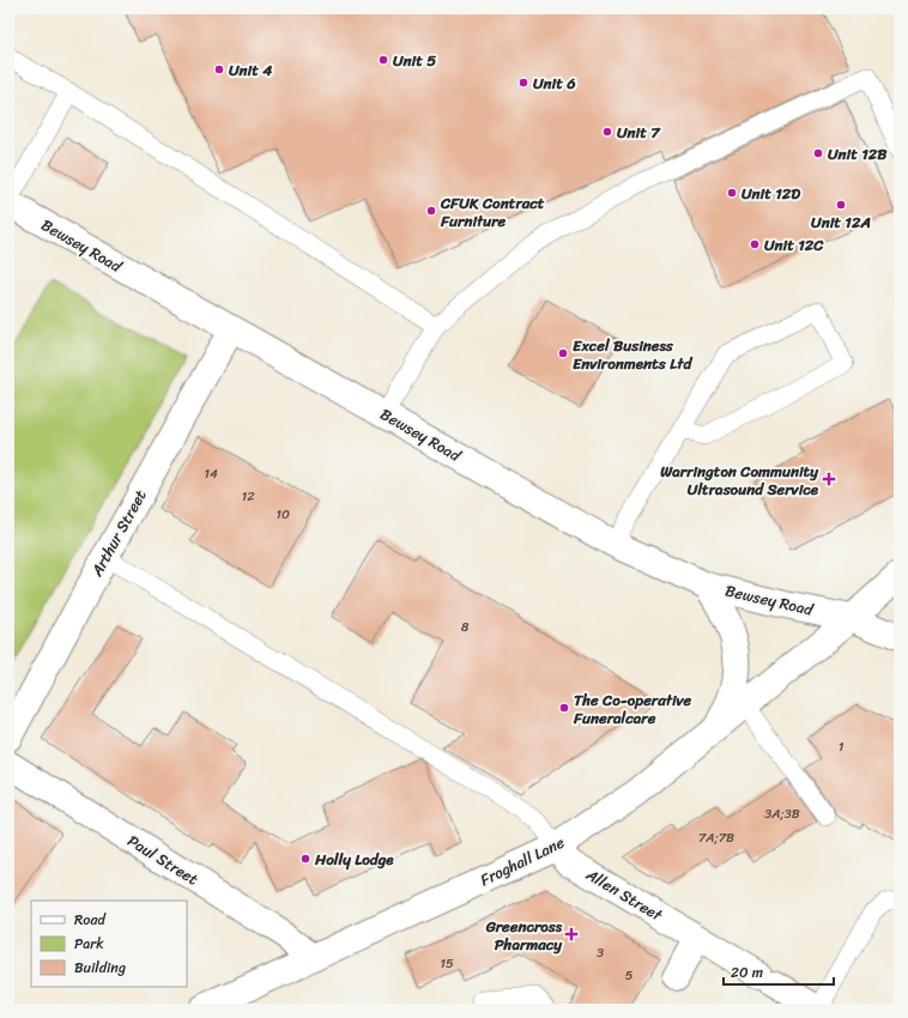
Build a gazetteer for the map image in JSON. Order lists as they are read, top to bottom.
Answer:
{
  "streets": {
    "street": [
      "Bewsey Road",
      "Arthur Street",
      "Paul Street",
      "Froghall Lane",
      "Allen Street"
    ]
  },
  "crossings": [
    ["Bewsey Road", "Arthur Street"],
    ["Paul Street", "Froghall Lane"],
    ["Froghall Lane", "Allen Street"]
  ],
  "places": {
    "other": [
      "Unit 5",
      "Unit 4",
      "Unit 6",
      "Unit 7",
      "Unit 12B",
      "Unit 12D",
      "Unit 12A",
      "CFUK Contract Furniture",
      "Unit 12C",
      "Excel Business Environments Ltd",
      "The Co-operative Funeralcare",
      "Holly Lodge"
    ],
    "health": ["Warrington Community Ultrasound Service", "Greencross Pharmacy"]
  },
  "house_numbers": [
    "14",
    "12",
    "10",
    "8",
    "1",
    "3A;3B",
    "7A;7B",
    "3",
    "15",
    "5"
  ],
  "legend": ["Road", "Park", "Building"],
  "scale_bar": "20 m"
}
